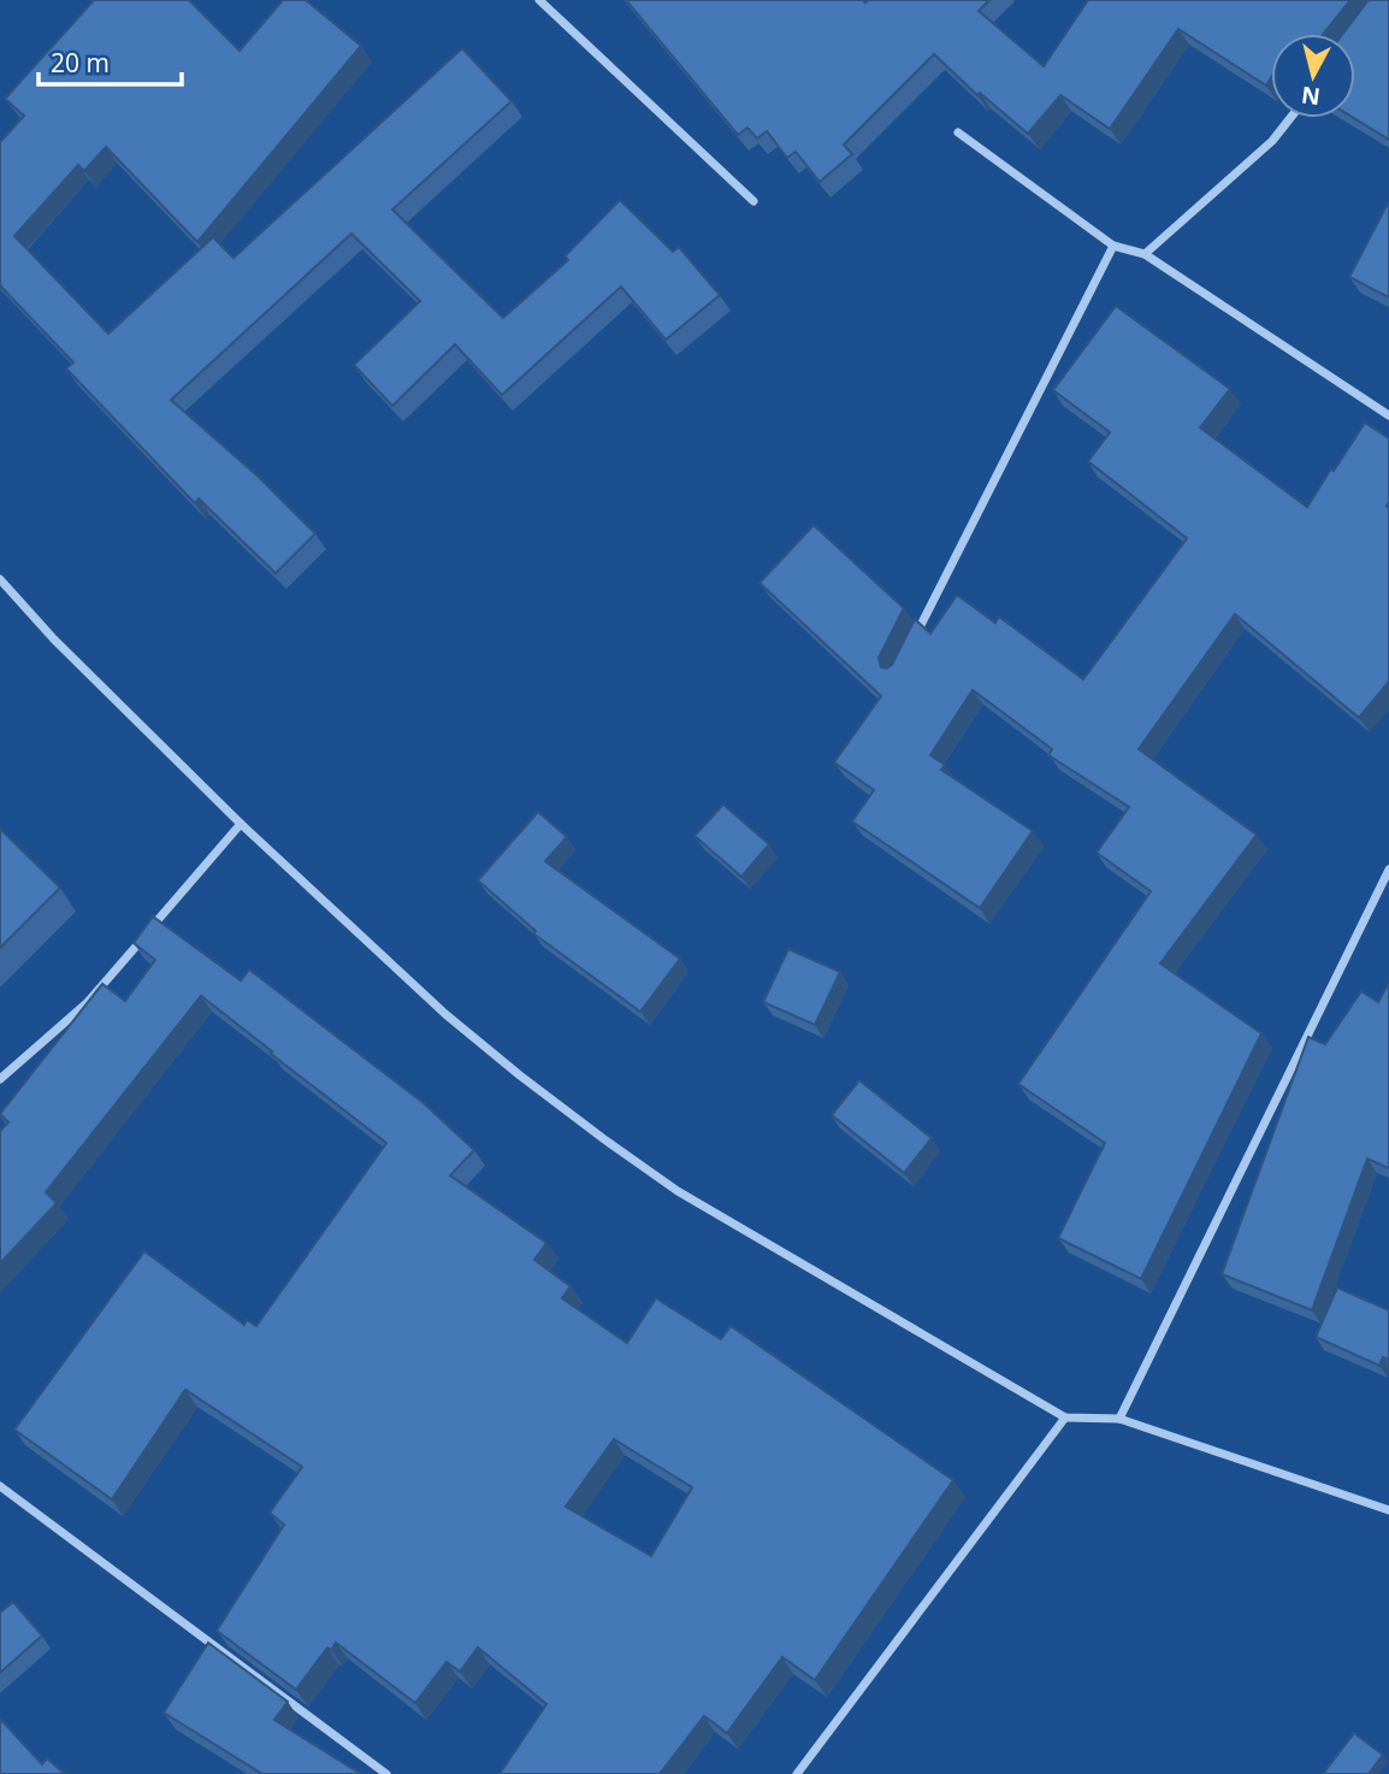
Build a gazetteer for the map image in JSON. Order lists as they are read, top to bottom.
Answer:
{
  "scale_bar": "20 m",
  "north": "bottom"
}
